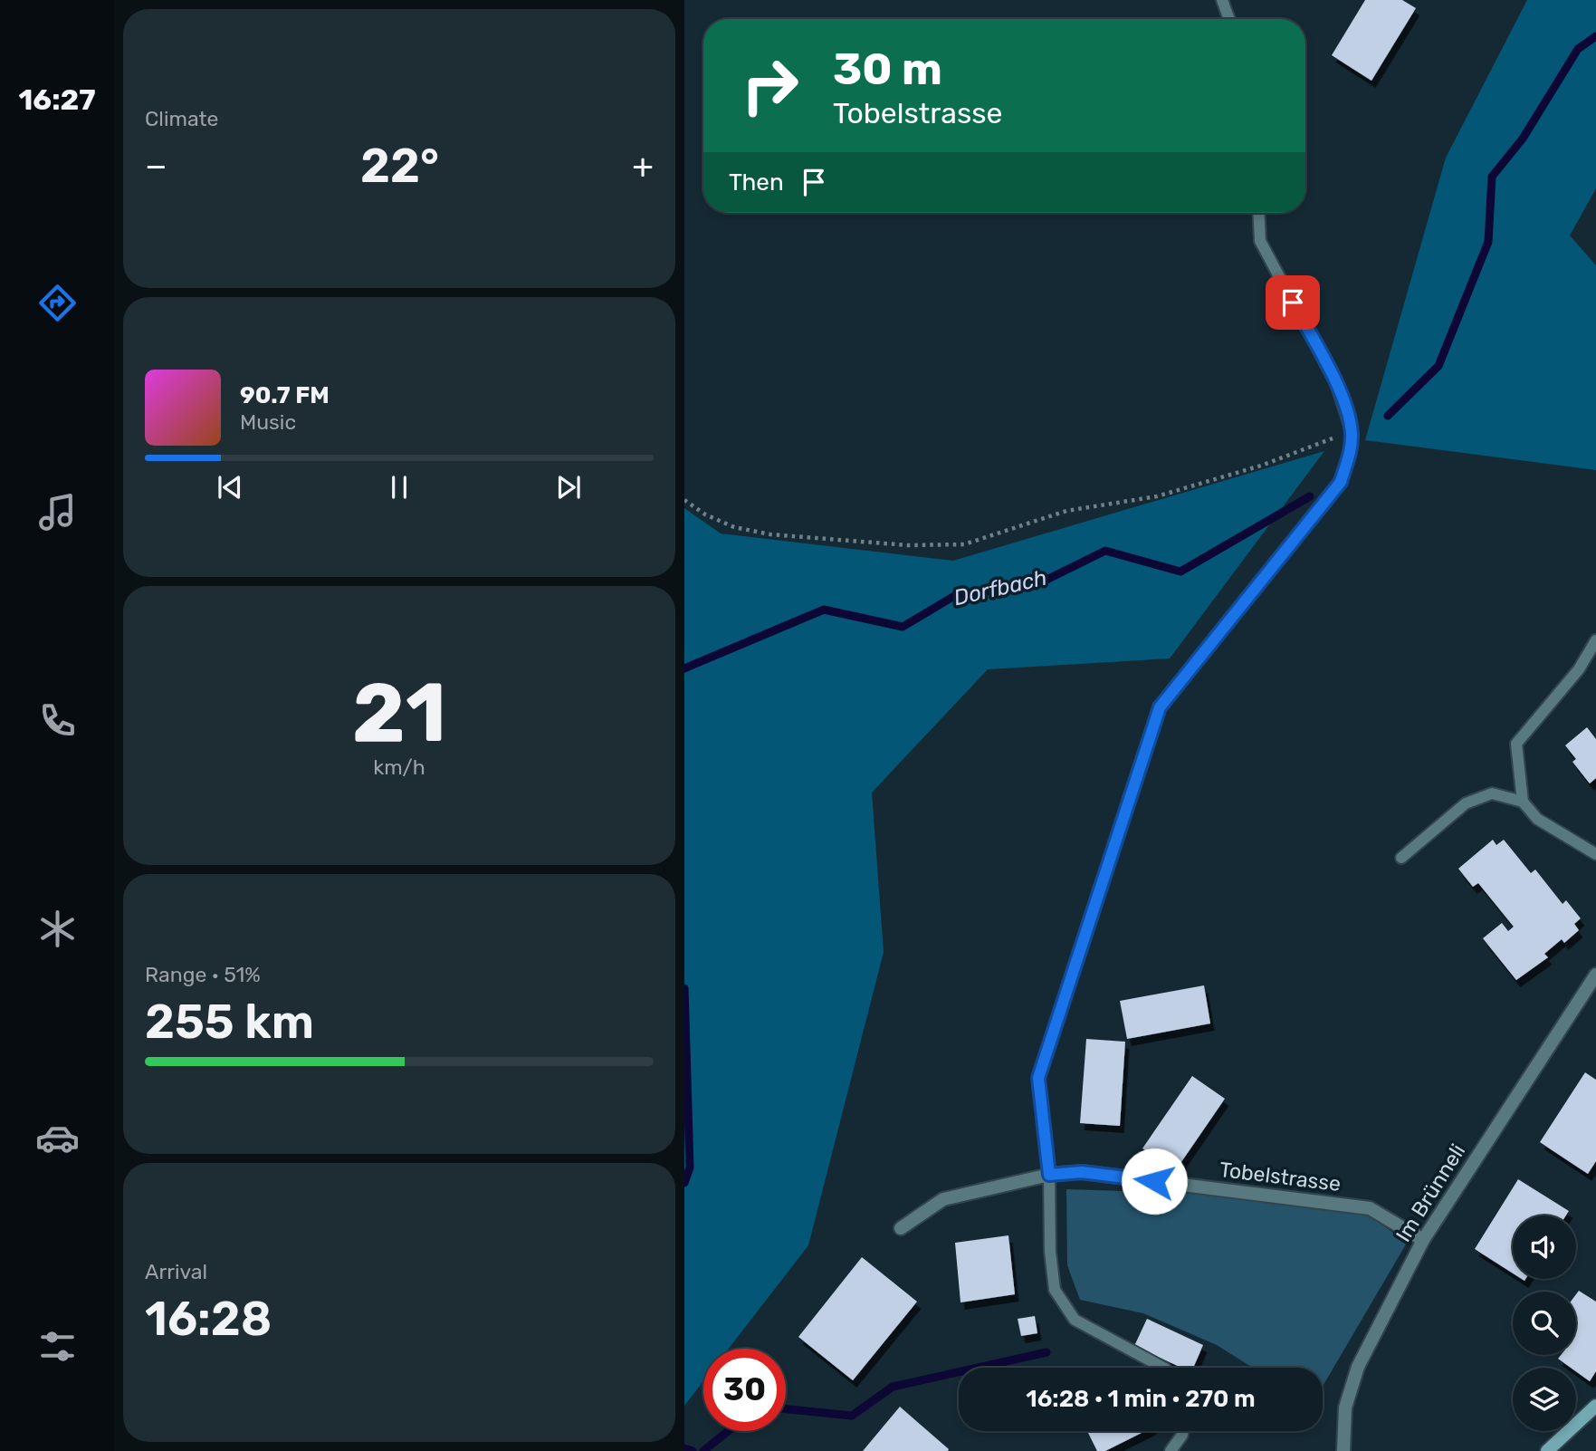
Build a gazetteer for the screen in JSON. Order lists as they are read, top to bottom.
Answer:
{
  "streets": {
    "street": ["Tobelstrasse", "Im Brünneli"]
  },
  "crossings": [
    ["Tobelstrasse", "Im Brünneli"]
  ],
  "water": ["Dorfbach"],
  "page": {
    "tabs": "16:27",
    "tile": [
      "Climate",
      ["21", "km/h"],
      ["Range · 51%", "255 km"],
      ["Arrival", "16:28"]
    ],
    "turn": ["30 m", "Tobelstrasse"],
    "heat": ["−", "22°", "+"],
    "then": "Then",
    "song": ["90.7 FM", "Music"],
    "limit": "30",
    "trip": "16:28 · 1 min · 270 m"
  }
}
